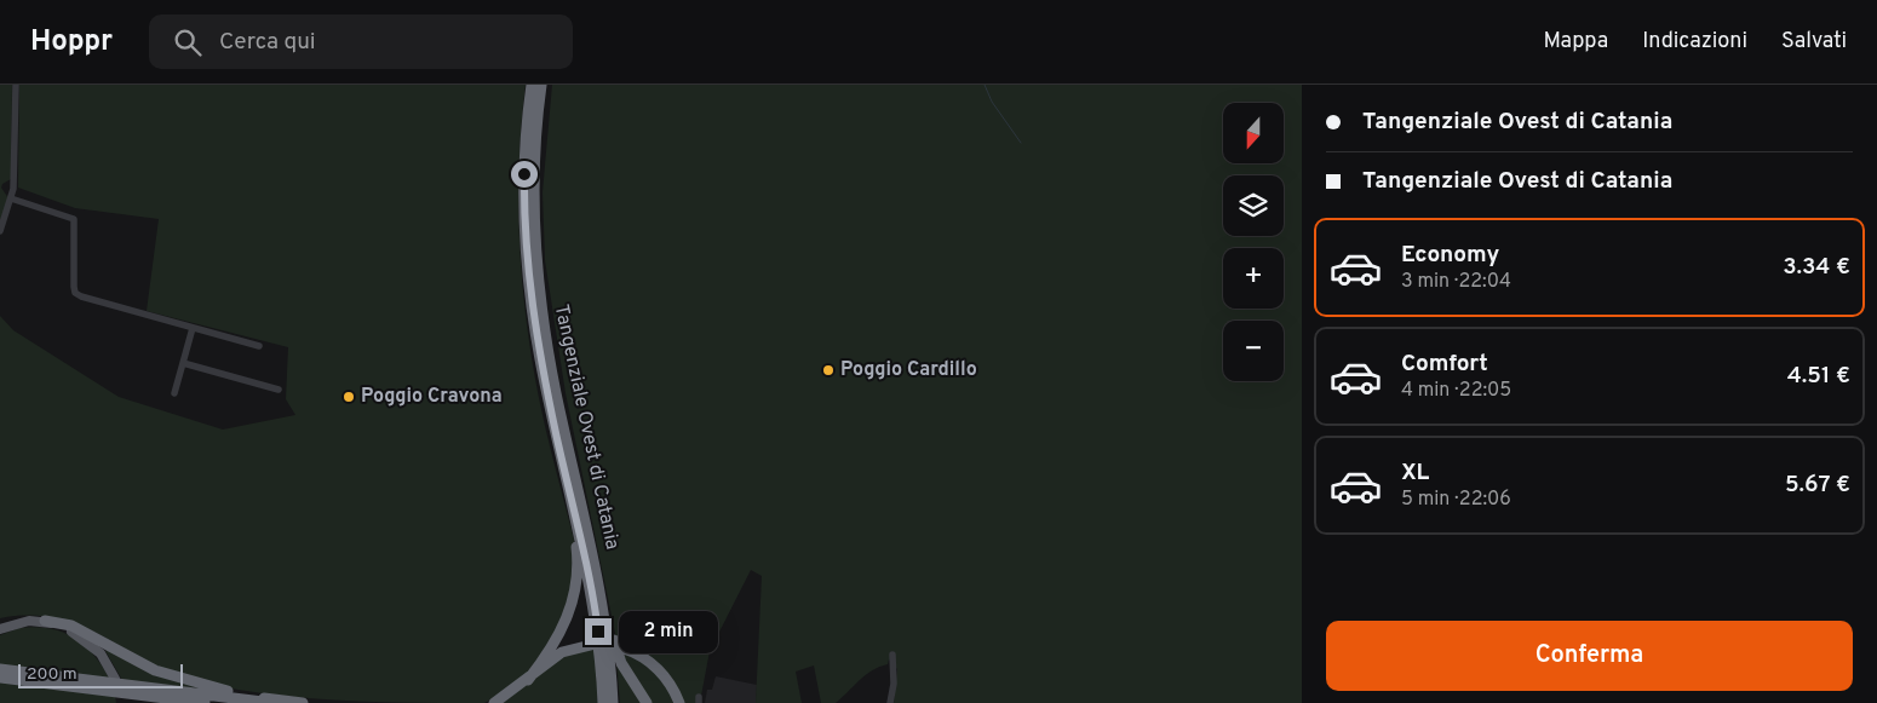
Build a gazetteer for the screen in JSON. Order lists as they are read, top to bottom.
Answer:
{
  "streets": {
    "highway": ["Tangenziale Ovest di Catania"]
  },
  "places": ["Poggio Cardillo", "Poggio Cravona"],
  "scale_bar": "200 m",
  "north": "bottom",
  "page": {
    "header": "Hoppr",
    "search": "Cerca qui",
    "nav": ["Mappa", "Indicazioni", "Salvati"],
    "banner": ["Tangenziale Ovest di Catania", "Tangenziale Ovest di Catania"],
    "map_buttons": ["+", "−"],
    "list": [
      {
        "name": "Economy",
        "note": "3 min · 22:04",
        "value": "3.34 €"
      },
      {
        "name": "Comfort",
        "note": "4 min · 22:05",
        "value": "4.51 €"
      },
      {
        "name": "XL",
        "note": "5 min · 22:06",
        "value": "5.67 €"
      }
    ],
    "buttons": "Conferma",
    "bubble": "2 min",
    "scale": "200 m"
  }
}
